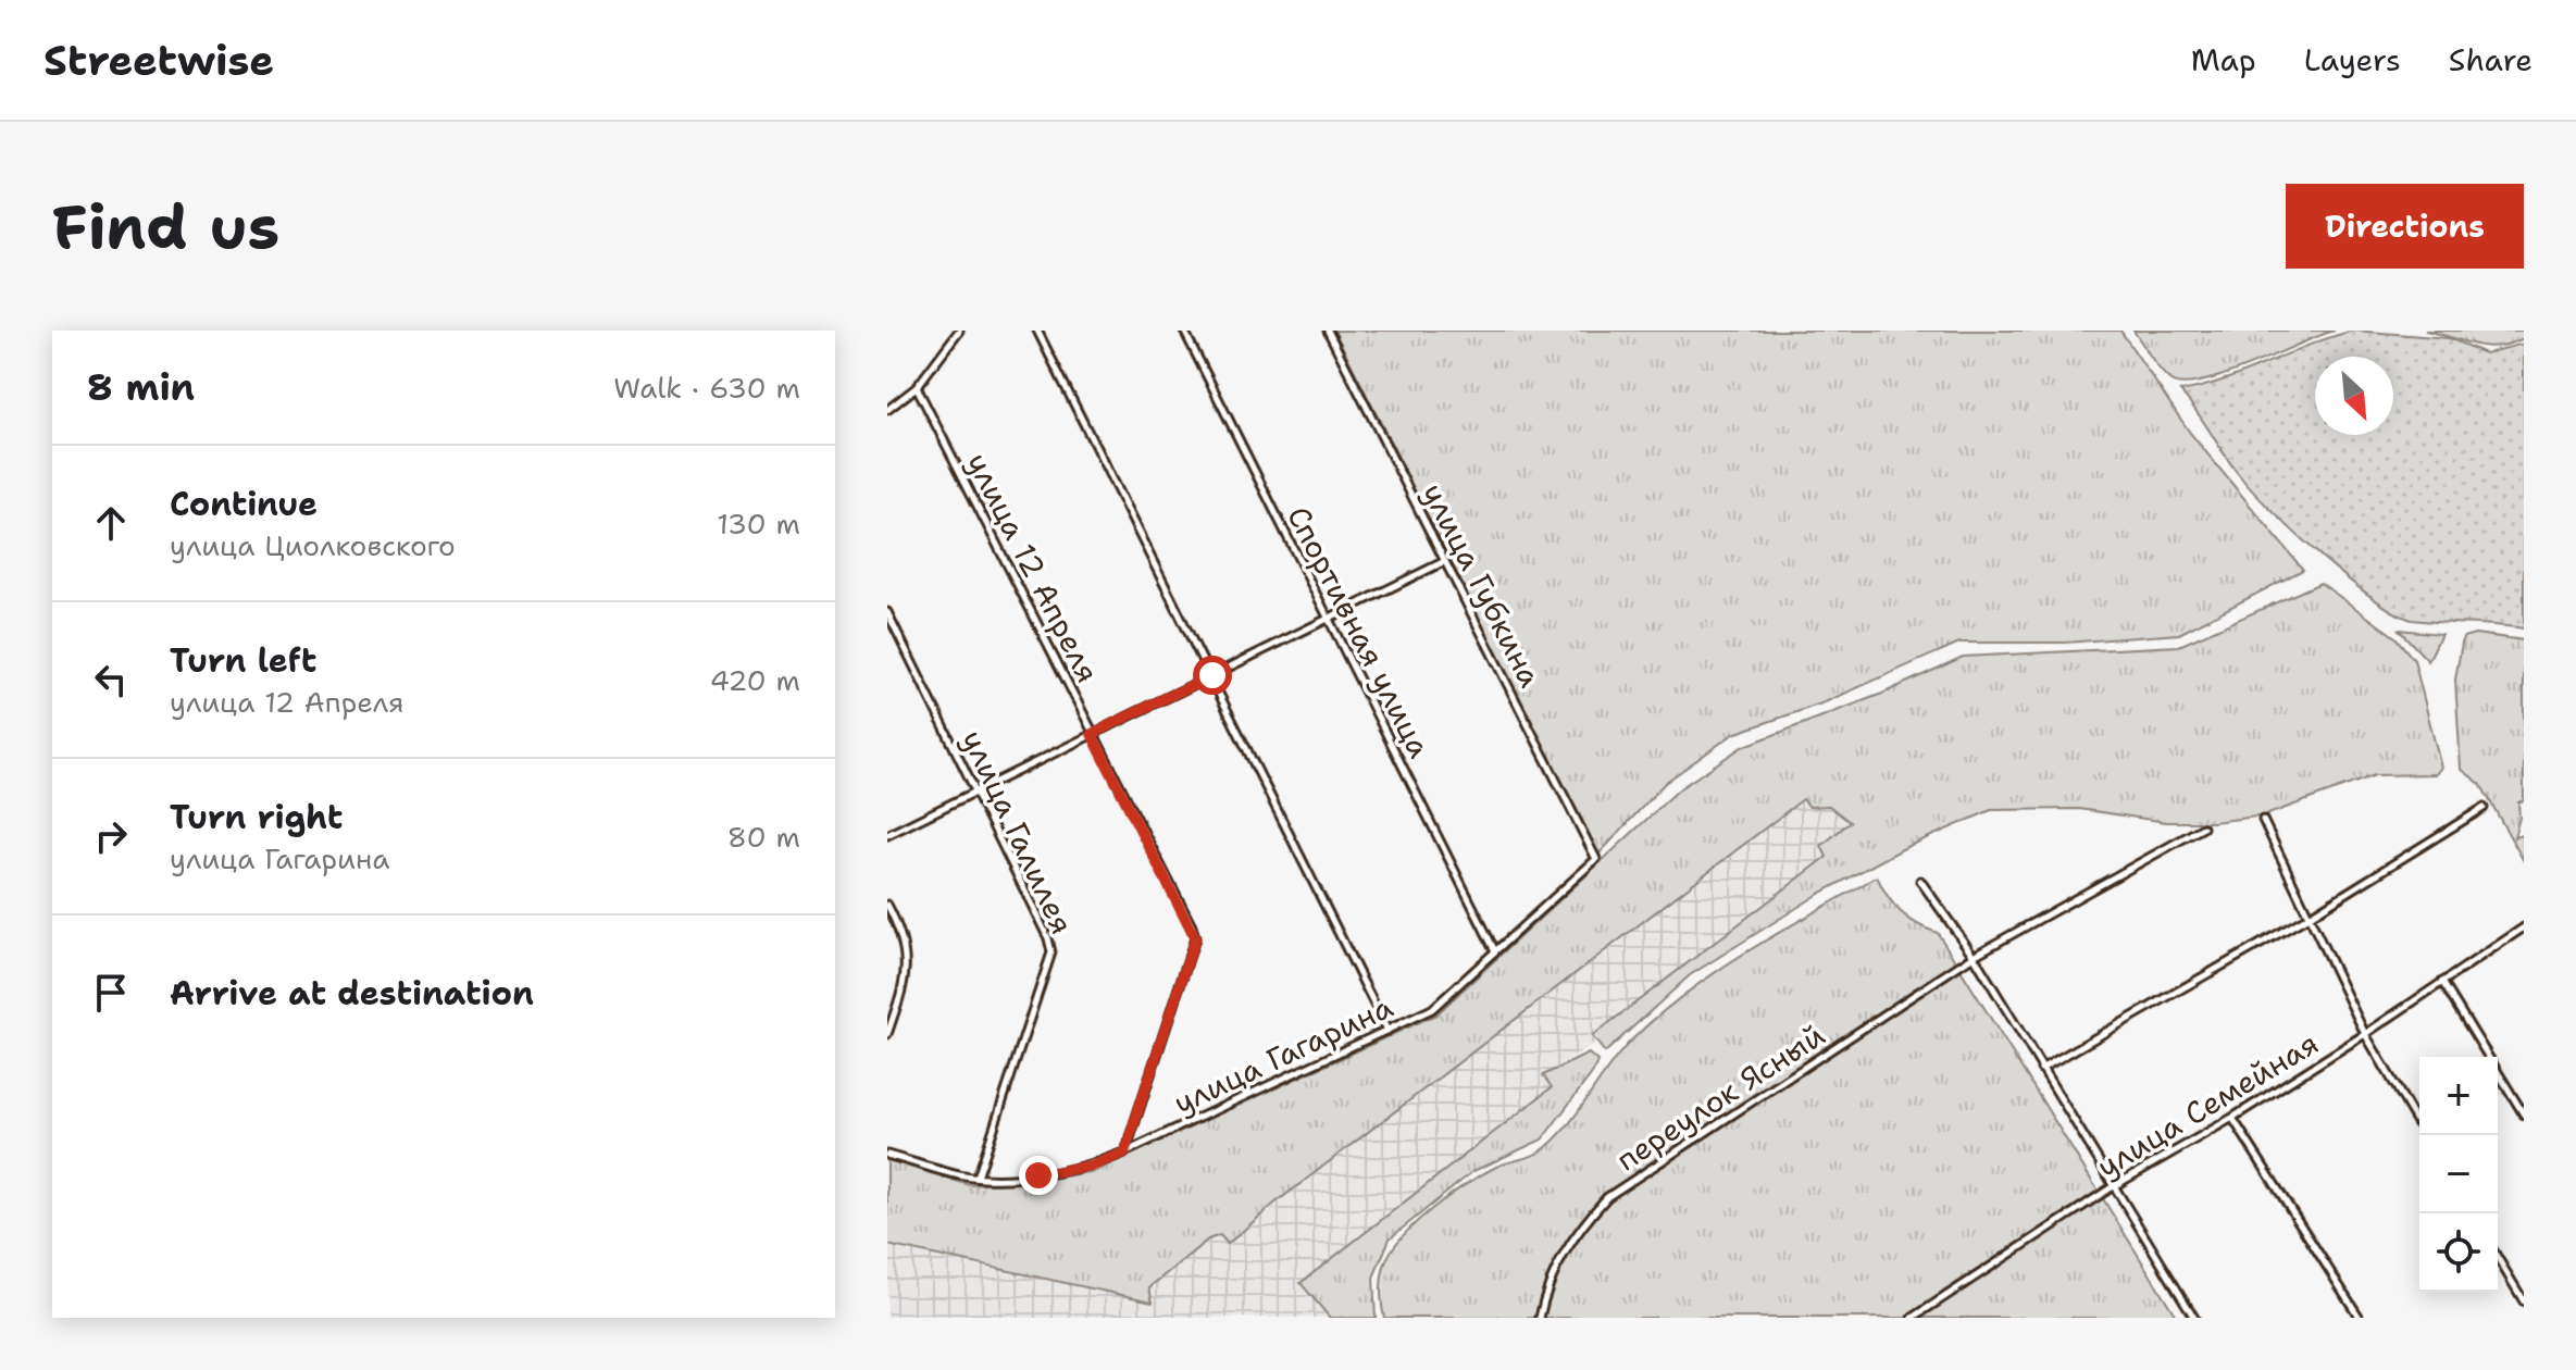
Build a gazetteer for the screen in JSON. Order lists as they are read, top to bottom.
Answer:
{
  "streets": {
    "street": [
      "улица 12 Апреля",
      "улица Губкина",
      "Спортивная улица",
      "улица Галилея",
      "улица Гагарина",
      "переулок Ясный",
      "улица Семейная"
    ]
  },
  "crossings": [
    ["улица 12 Апреля", "улица Гагарина"],
    ["улица Губкина", "улица Гагарина"],
    ["Спортивная улица", "улица Гагарина"],
    ["улица Галилея", "улица Гагарина"]
  ],
  "north": "bottom right",
  "page": {
    "header": "Streetwise",
    "nav": ["Map", "Layers", "Share"],
    "buttons": "Directions",
    "title": "Find us",
    "heading": ["8 min", "Walk · 630 m"],
    "list": [
      ["Continue", "улица Циолковского", "130 m"],
      ["Turn left", "улица 12 Апреля", "420 m"],
      ["Turn right", "улица Гагарина", "80 m"],
      "Arrive at destination"
    ],
    "map_buttons": ["+", "−"]
  }
}
